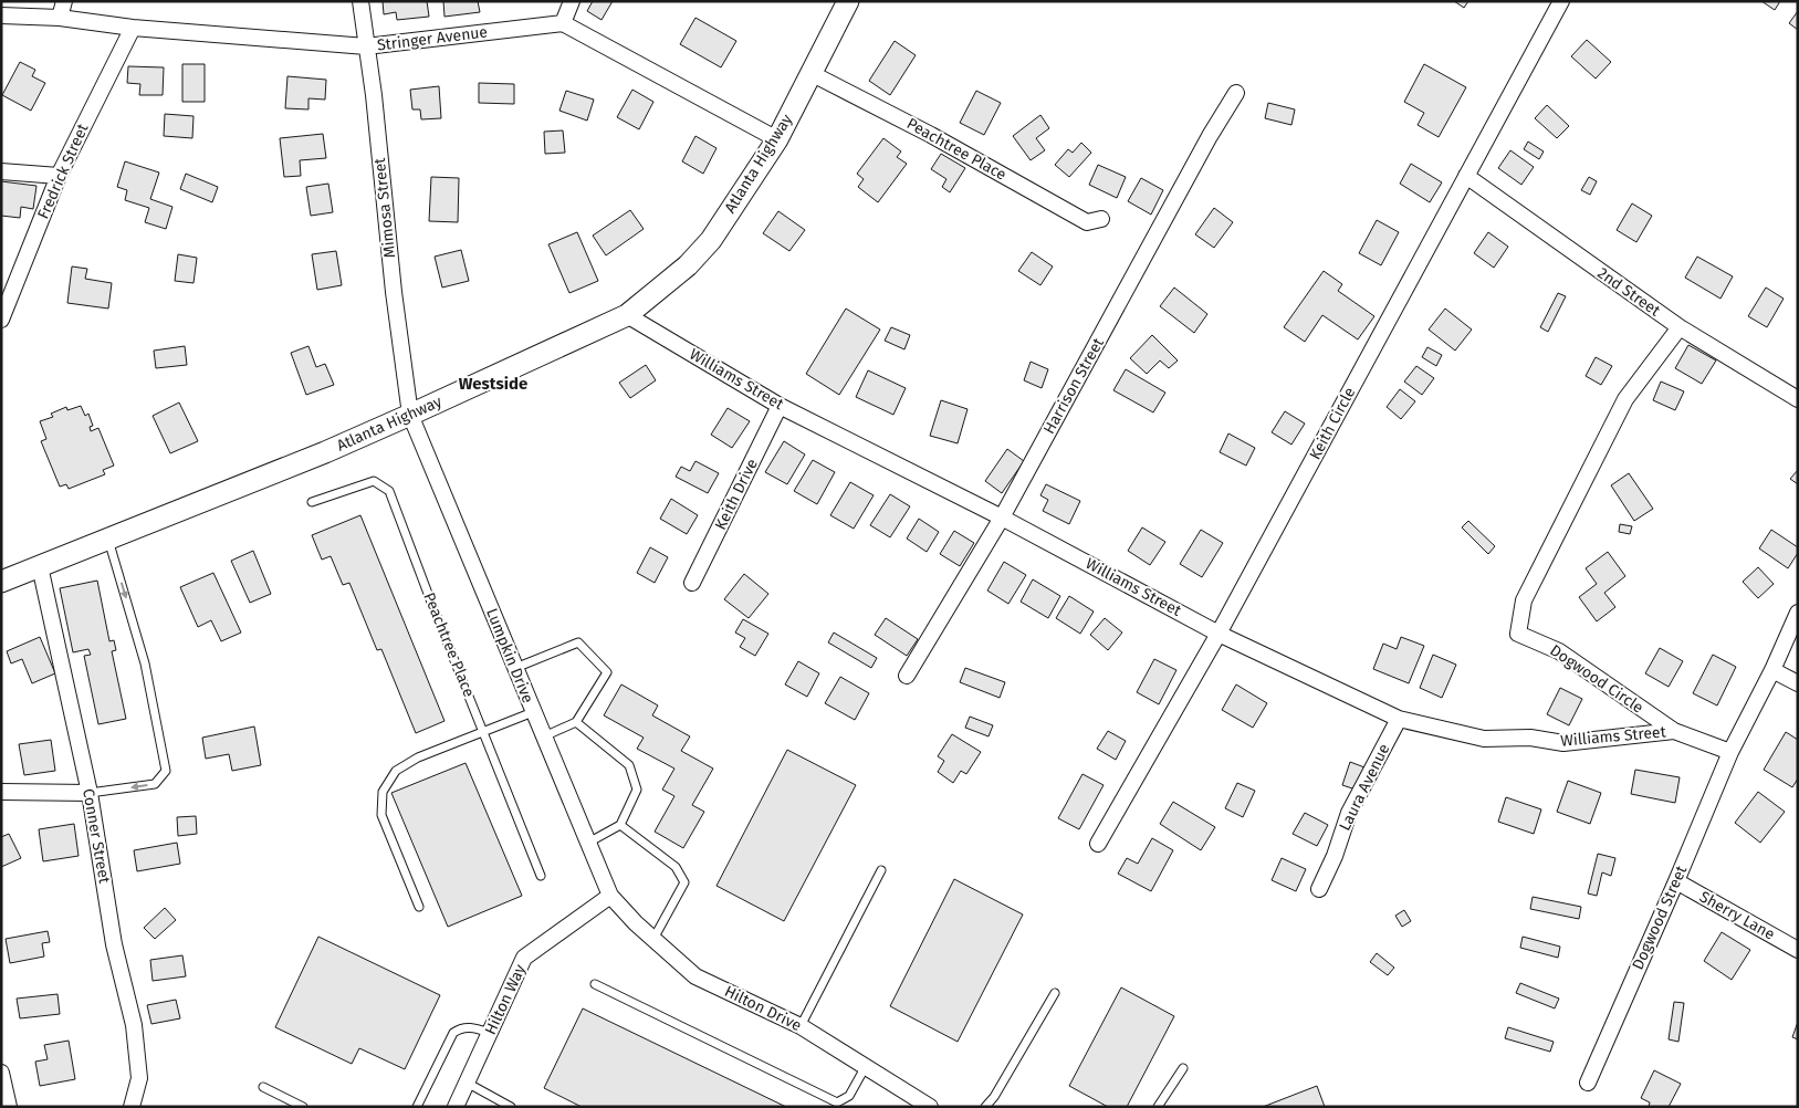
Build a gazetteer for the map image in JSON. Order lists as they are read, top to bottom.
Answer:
{
  "streets": {
    "main road": ["Atlanta Highway"],
    "street": [
      "Stringer Avenue",
      "Peachtree Place",
      "Fredrick Street",
      "Mimosa Street",
      "2nd Street",
      "Williams Street",
      "Harrison Street",
      "Keith Circle",
      "Keith Drive",
      "Lumpkin Drive",
      "Dogwood Circle",
      "Laura Avenue",
      "Conner Street",
      "Sherry Lane",
      "Dogwood Street",
      "Hilton Way",
      "Hilton Drive"
    ]
  },
  "crossings": [
    ["Stringer Avenue", "Fredrick Street"],
    ["Stringer Avenue", "Mimosa Street"],
    ["Peachtree Place", "Atlanta Highway"],
    ["Atlanta Highway", "Mimosa Street"],
    ["Atlanta Highway", "Williams Street"],
    ["Atlanta Highway", "Lumpkin Drive"],
    ["Atlanta Highway", "Conner Street"],
    ["Mimosa Street", "Lumpkin Drive"],
    ["2nd Street", "Keith Circle"],
    ["2nd Street", "Dogwood Circle"],
    ["Williams Street", "Harrison Street"],
    ["Williams Street", "Keith Circle"],
    ["Williams Street", "Keith Drive"],
    ["Williams Street", "Dogwood Circle"],
    ["Williams Street", "Laura Avenue"],
    ["Lumpkin Drive", "Hilton Way"],
    ["Lumpkin Drive", "Hilton Drive"],
    ["Dogwood Circle", "Dogwood Street"],
    ["Sherry Lane", "Dogwood Street"],
    ["Hilton Way", "Hilton Drive"]
  ],
  "districts": ["Westside"]
}
